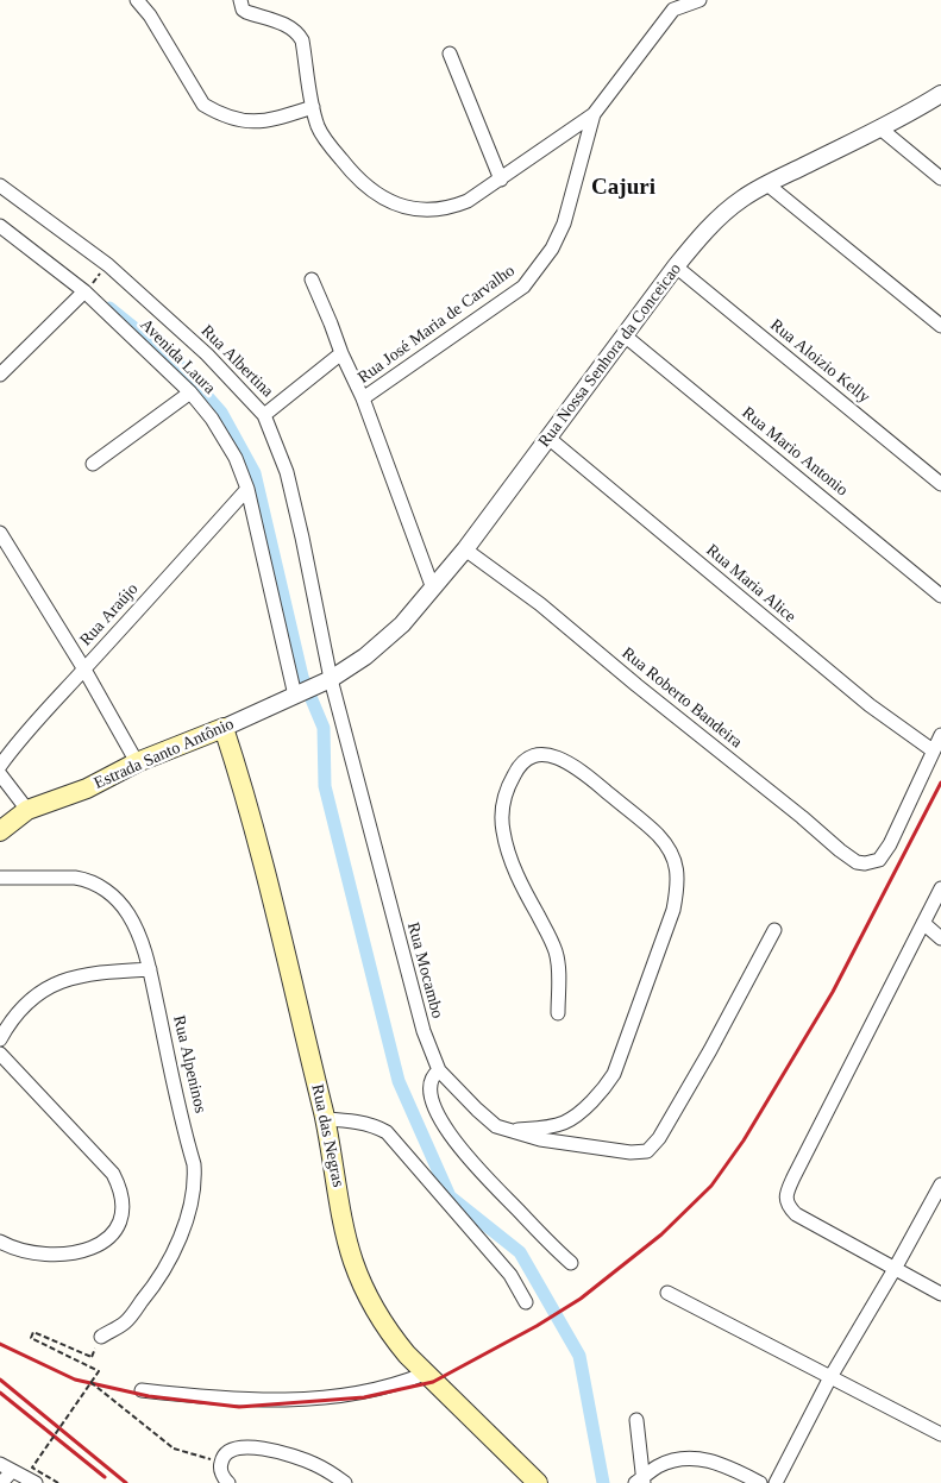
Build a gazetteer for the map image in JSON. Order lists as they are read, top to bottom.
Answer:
{
  "streets": {
    "main road": ["Estrada Santo Antônio", "Rua das Negras"],
    "street": [
      "Rua José Maria de Carvalho",
      "Rua Nossa Senhora da Conceicao",
      "Avenida Laura",
      "Rua Albertina",
      "Rua Aloizio Kelly",
      "Rua Mario Antonio",
      "Rua Maria Alice",
      "Rua Araújo",
      "Rua Roberto Bandeira",
      "Rua Mocambo",
      "Rua Alpeninos"
    ]
  },
  "crossings": [
    ["Rua Nossa Senhora da Conceicao", "Rua Albertina"],
    ["Rua Nossa Senhora da Conceicao", "Rua Aloizio Kelly"],
    ["Rua Nossa Senhora da Conceicao", "Rua Mario Antonio"],
    ["Rua Nossa Senhora da Conceicao", "Rua Maria Alice"],
    ["Rua Nossa Senhora da Conceicao", "Rua Roberto Bandeira"],
    ["Rua Nossa Senhora da Conceicao", "Estrada Santo Antônio"],
    ["Rua Nossa Senhora da Conceicao", "Rua Mocambo"],
    ["Avenida Laura", "Rua Araújo"],
    ["Avenida Laura", "Estrada Santo Antônio"],
    ["Rua Albertina", "Estrada Santo Antônio"],
    ["Rua Albertina", "Rua Mocambo"],
    ["Rua Maria Alice", "Rua Roberto Bandeira"],
    ["Estrada Santo Antônio", "Rua Mocambo"],
    ["Estrada Santo Antônio", "Rua das Negras"]
  ],
  "districts": ["Cajuri"]
}
